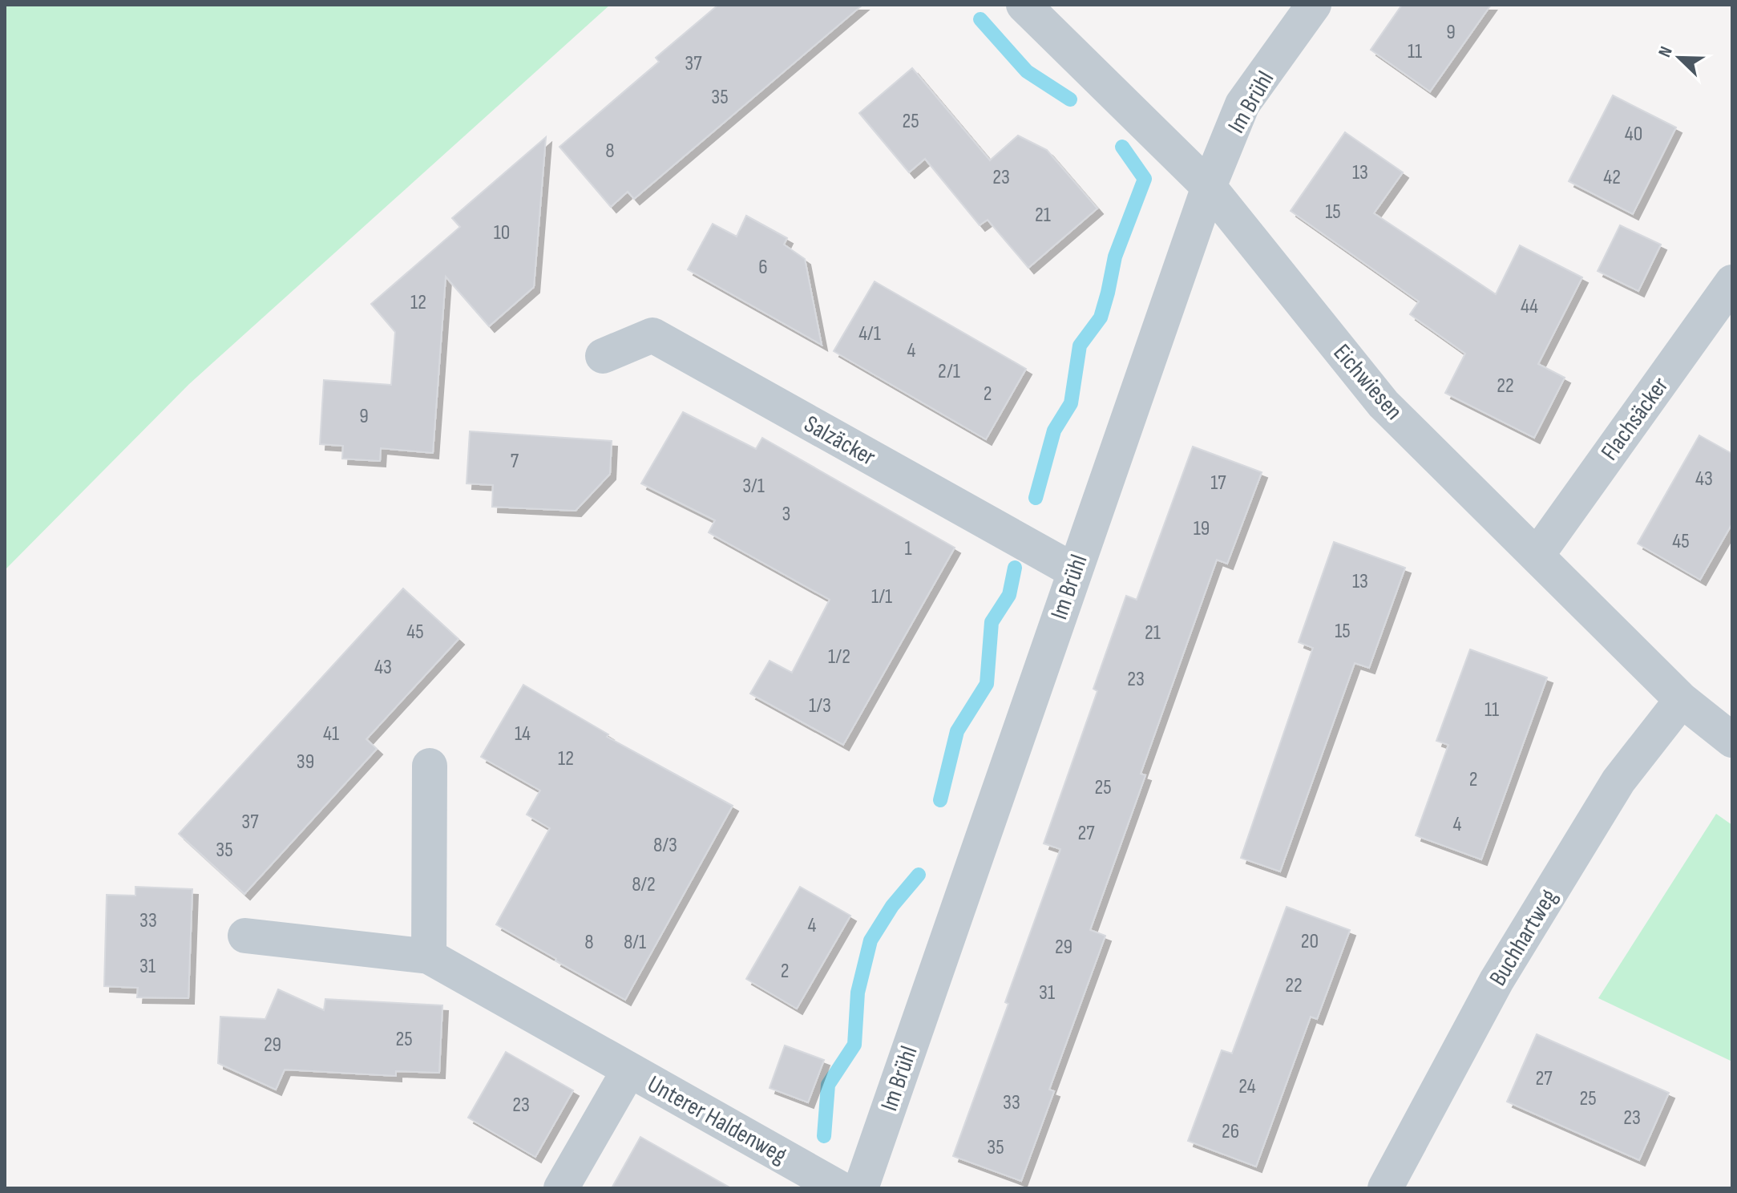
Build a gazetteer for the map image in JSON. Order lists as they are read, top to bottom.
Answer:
{
  "streets": {
    "street": [
      "Im Brühl",
      "Eichwiesen",
      "Flachsäcker",
      "Salzäcker",
      "Buchhartweg",
      "Unterer Haldenweg"
    ]
  },
  "crossings": [
    ["Im Brühl", "Eichwiesen"],
    ["Im Brühl", "Salzäcker"],
    ["Eichwiesen", "Flachsäcker"],
    ["Eichwiesen", "Buchhartweg"]
  ],
  "house_numbers": [
    "9",
    "11",
    "37",
    "35",
    "25",
    "40",
    "8",
    "13",
    "23",
    "42",
    "15",
    "21",
    "10",
    "6",
    "12",
    "44",
    "4/1",
    "4",
    "2/1",
    "22",
    "2",
    "9",
    "7",
    "43",
    "17",
    "3/1",
    "3",
    "19",
    "45",
    "1",
    "13",
    "1/1",
    "15",
    "45",
    "21",
    "1/2",
    "43",
    "23",
    "1/3",
    "11",
    "41",
    "14",
    "12",
    "39",
    "2",
    "25",
    "37",
    "4",
    "27",
    "8/3",
    "35",
    "8/2",
    "33",
    "4",
    "20",
    "8",
    "8/1",
    "29",
    "31",
    "2",
    "22",
    "31",
    "25",
    "29",
    "27",
    "24",
    "25",
    "33",
    "23",
    "23",
    "26",
    "35"
  ],
  "north": "top left"
}
